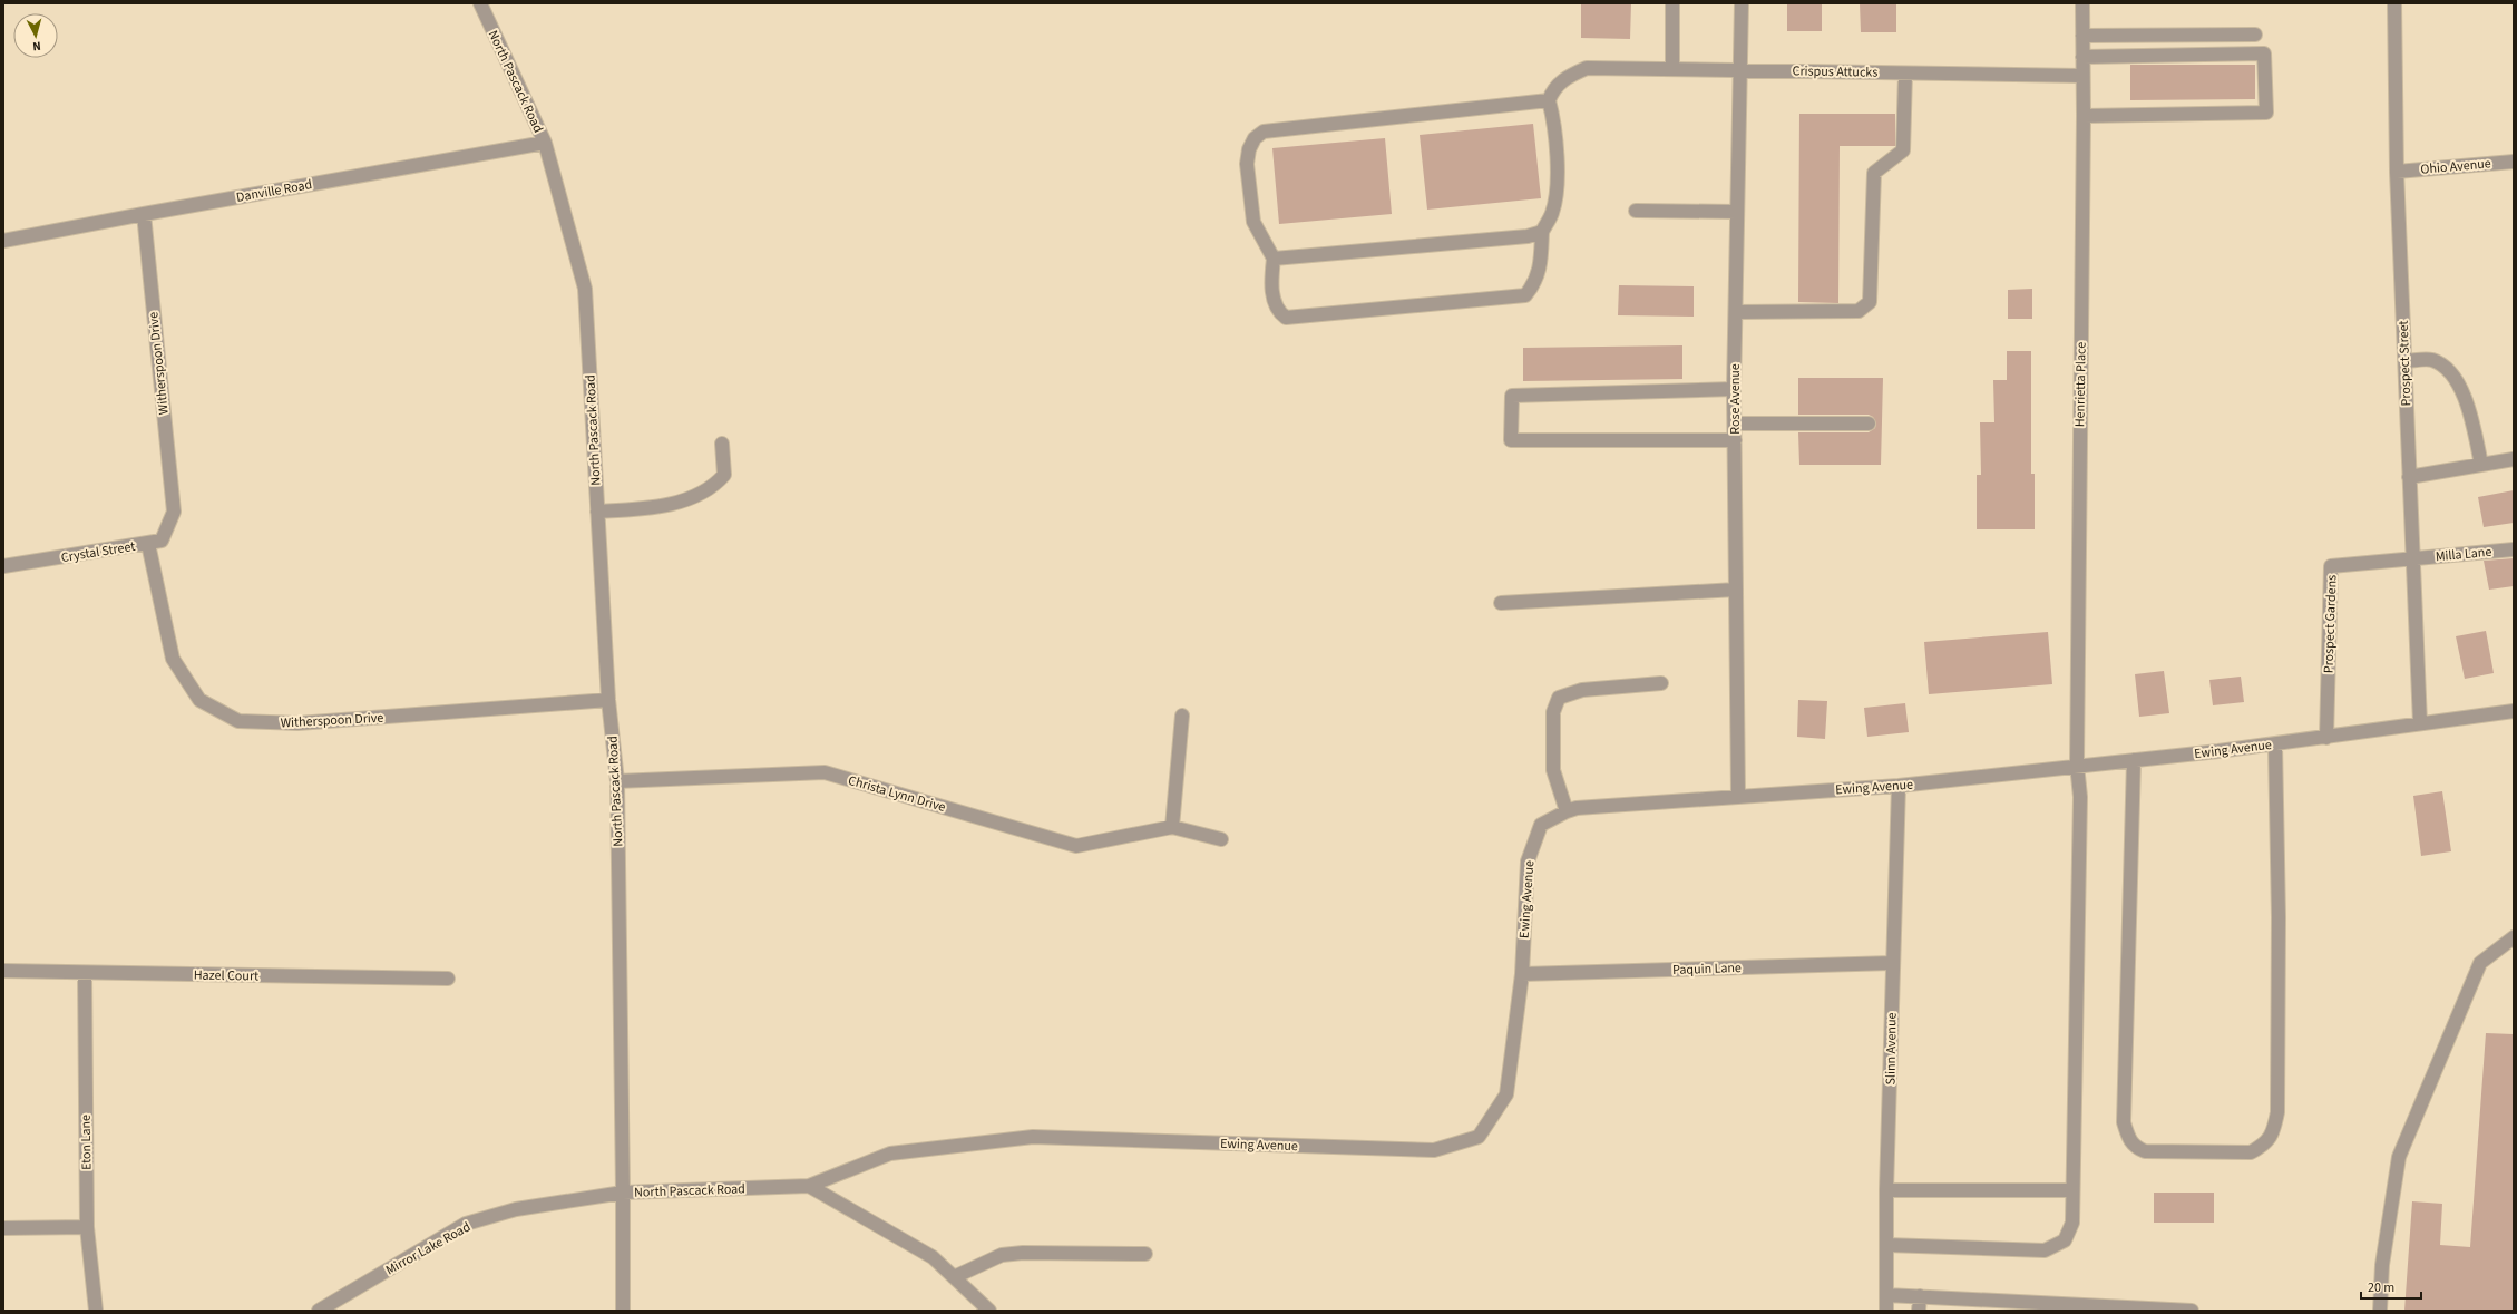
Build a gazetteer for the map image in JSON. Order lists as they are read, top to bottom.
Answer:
{
  "streets": {
    "street": [
      "Crispus Attucks",
      "North Pascack Road",
      "Ohio Avenue",
      "Danville Road",
      "Witherspoon Drive",
      "Prospect Street",
      "Henrietta Place",
      "Rose Avenue",
      "Crystal Street",
      "Milla Lane",
      "Prospect Gardens",
      "Ewing Avenue",
      "Christa Lynn Drive",
      "Paquin Lane",
      "Hazel Court",
      "Slinn Avenue",
      "Eton Lane",
      "Mirror Lake Road"
    ]
  },
  "crossings": [
    ["Crispus Attucks", "Henrietta Place"],
    ["Crispus Attucks", "Rose Avenue"],
    ["North Pascack Road", "Danville Road"],
    ["North Pascack Road", "Witherspoon Drive"],
    ["North Pascack Road", "Ewing Avenue"],
    ["North Pascack Road", "Christa Lynn Drive"],
    ["North Pascack Road", "Mirror Lake Road"],
    ["Ohio Avenue", "Prospect Street"],
    ["Danville Road", "Witherspoon Drive"],
    ["Witherspoon Drive", "Crystal Street"],
    ["Prospect Street", "Milla Lane"],
    ["Prospect Street", "Prospect Gardens"],
    ["Prospect Street", "Ewing Avenue"],
    ["Henrietta Place", "Ewing Avenue"],
    ["Henrietta Place", "Slinn Avenue"],
    ["Rose Avenue", "Ewing Avenue"],
    ["Milla Lane", "Prospect Gardens"],
    ["Prospect Gardens", "Ewing Avenue"],
    ["Ewing Avenue", "Paquin Lane"],
    ["Ewing Avenue", "Slinn Avenue"],
    ["Paquin Lane", "Slinn Avenue"],
    ["Hazel Court", "Eton Lane"]
  ],
  "scale_bar": "20 m",
  "north": "bottom"
}
